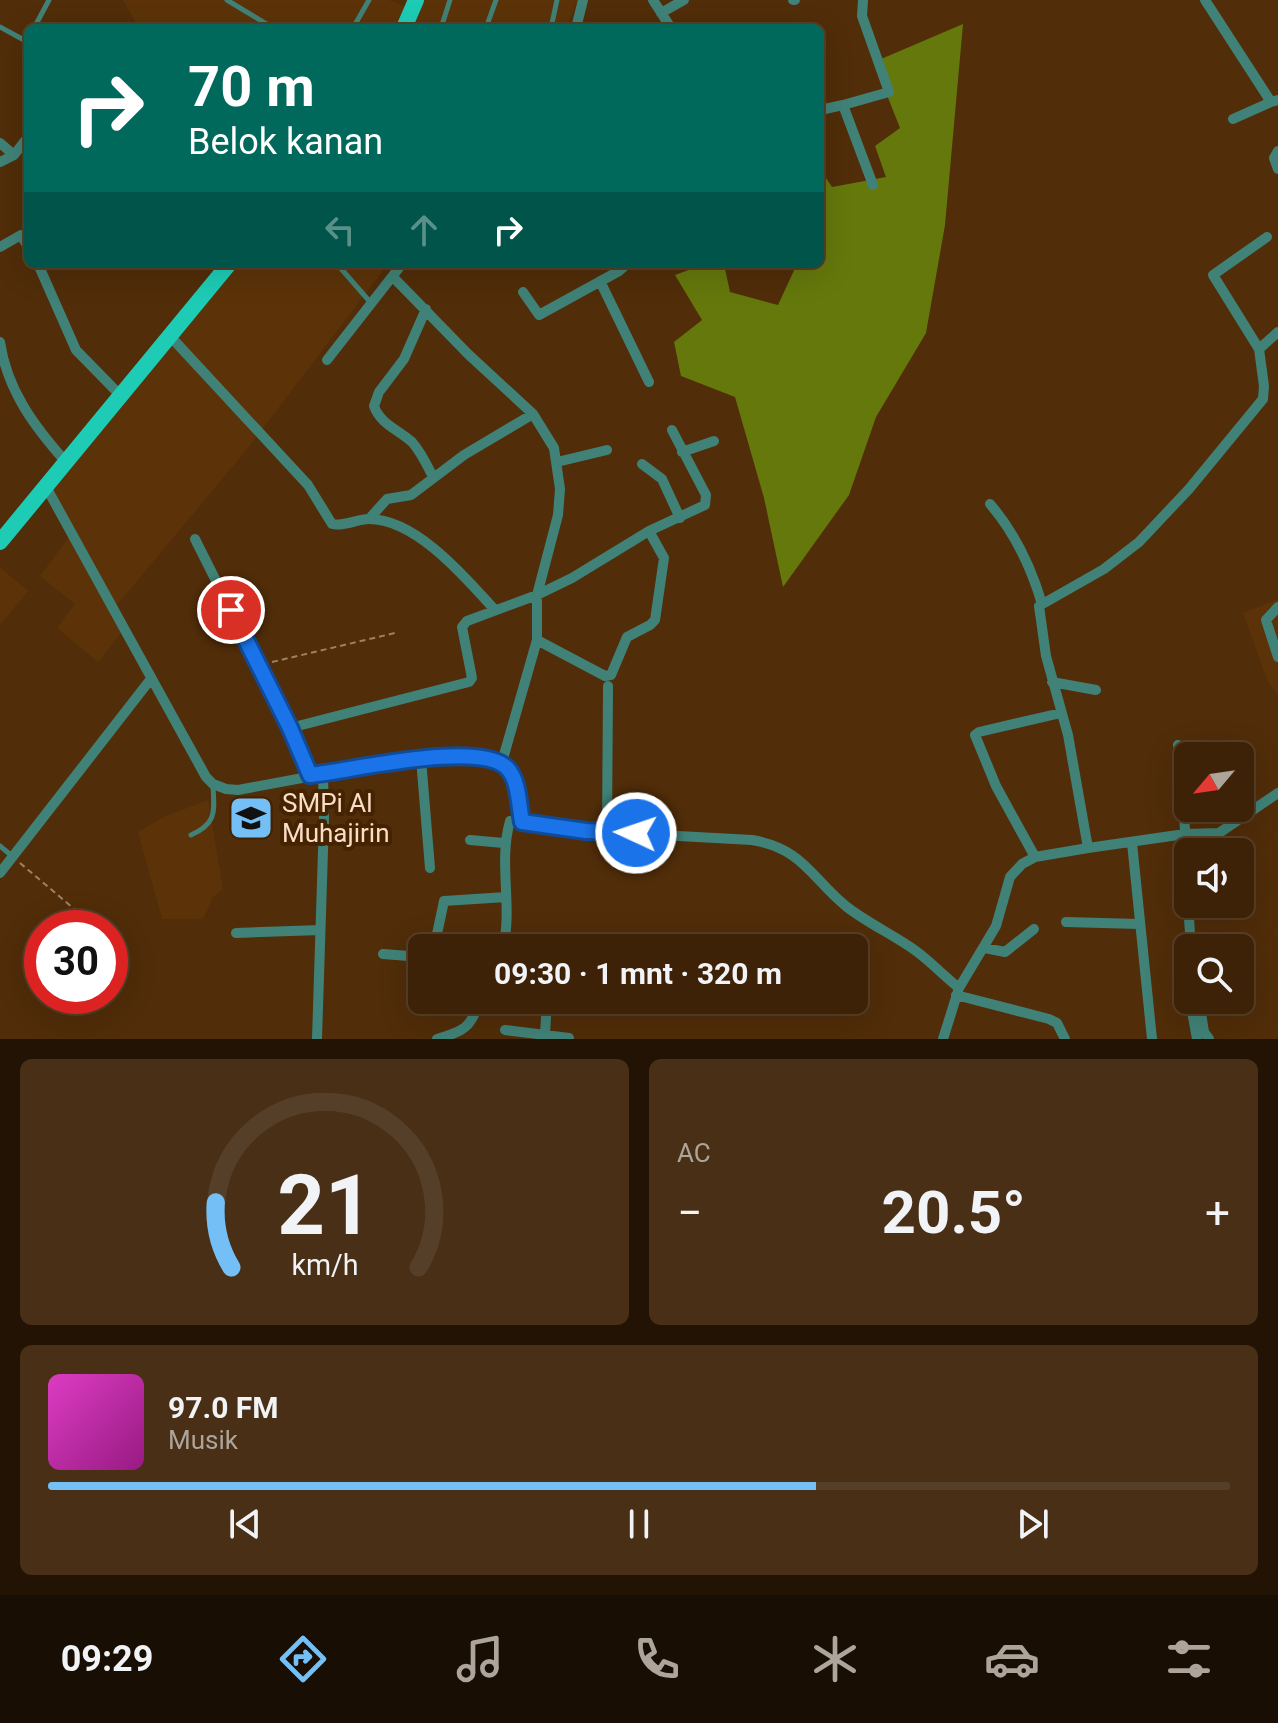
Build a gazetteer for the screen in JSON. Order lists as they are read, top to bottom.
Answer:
{
  "places": {
    "school or university": ["SMPi Al Muhajirin"]
  },
  "north": "bottom left",
  "page": {
    "turn": ["70 m", "Belok kanan"],
    "limit": "30",
    "trip": "09:30 · 1 mnt · 320 m",
    "tile": "AC",
    "heat": ["−", "20.5°", "+"],
    "song": ["97.0 FM", "Musik"],
    "tabs": "09:29",
    "gauge": ["21", "km/h"]
  }
}
